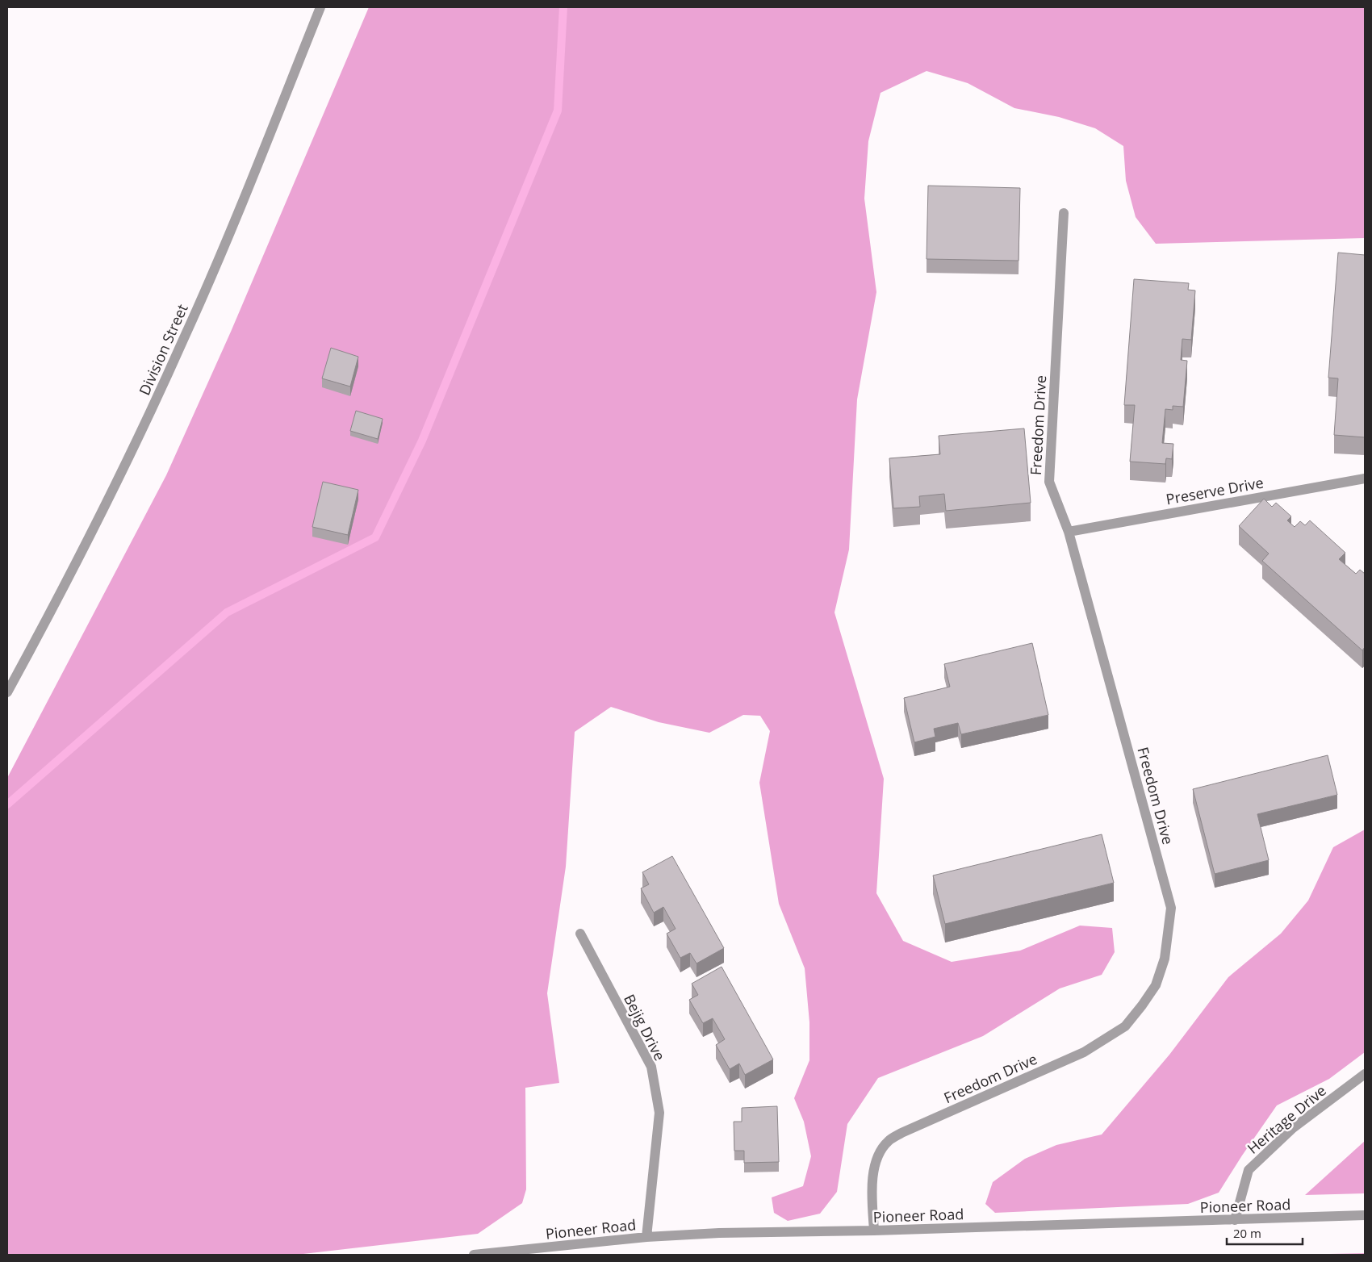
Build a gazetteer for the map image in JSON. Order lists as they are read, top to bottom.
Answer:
{
  "streets": {
    "street": [
      "Division Street",
      "Freedom Drive",
      "Preserve Drive",
      "Bejig Drive",
      "Heritage Drive",
      "Pioneer Road"
    ]
  },
  "crossings": [
    ["Freedom Drive", "Preserve Drive"],
    ["Freedom Drive", "Pioneer Road"],
    ["Bejig Drive", "Pioneer Road"],
    ["Heritage Drive", "Pioneer Road"]
  ],
  "scale_bar": "20 m"
}
